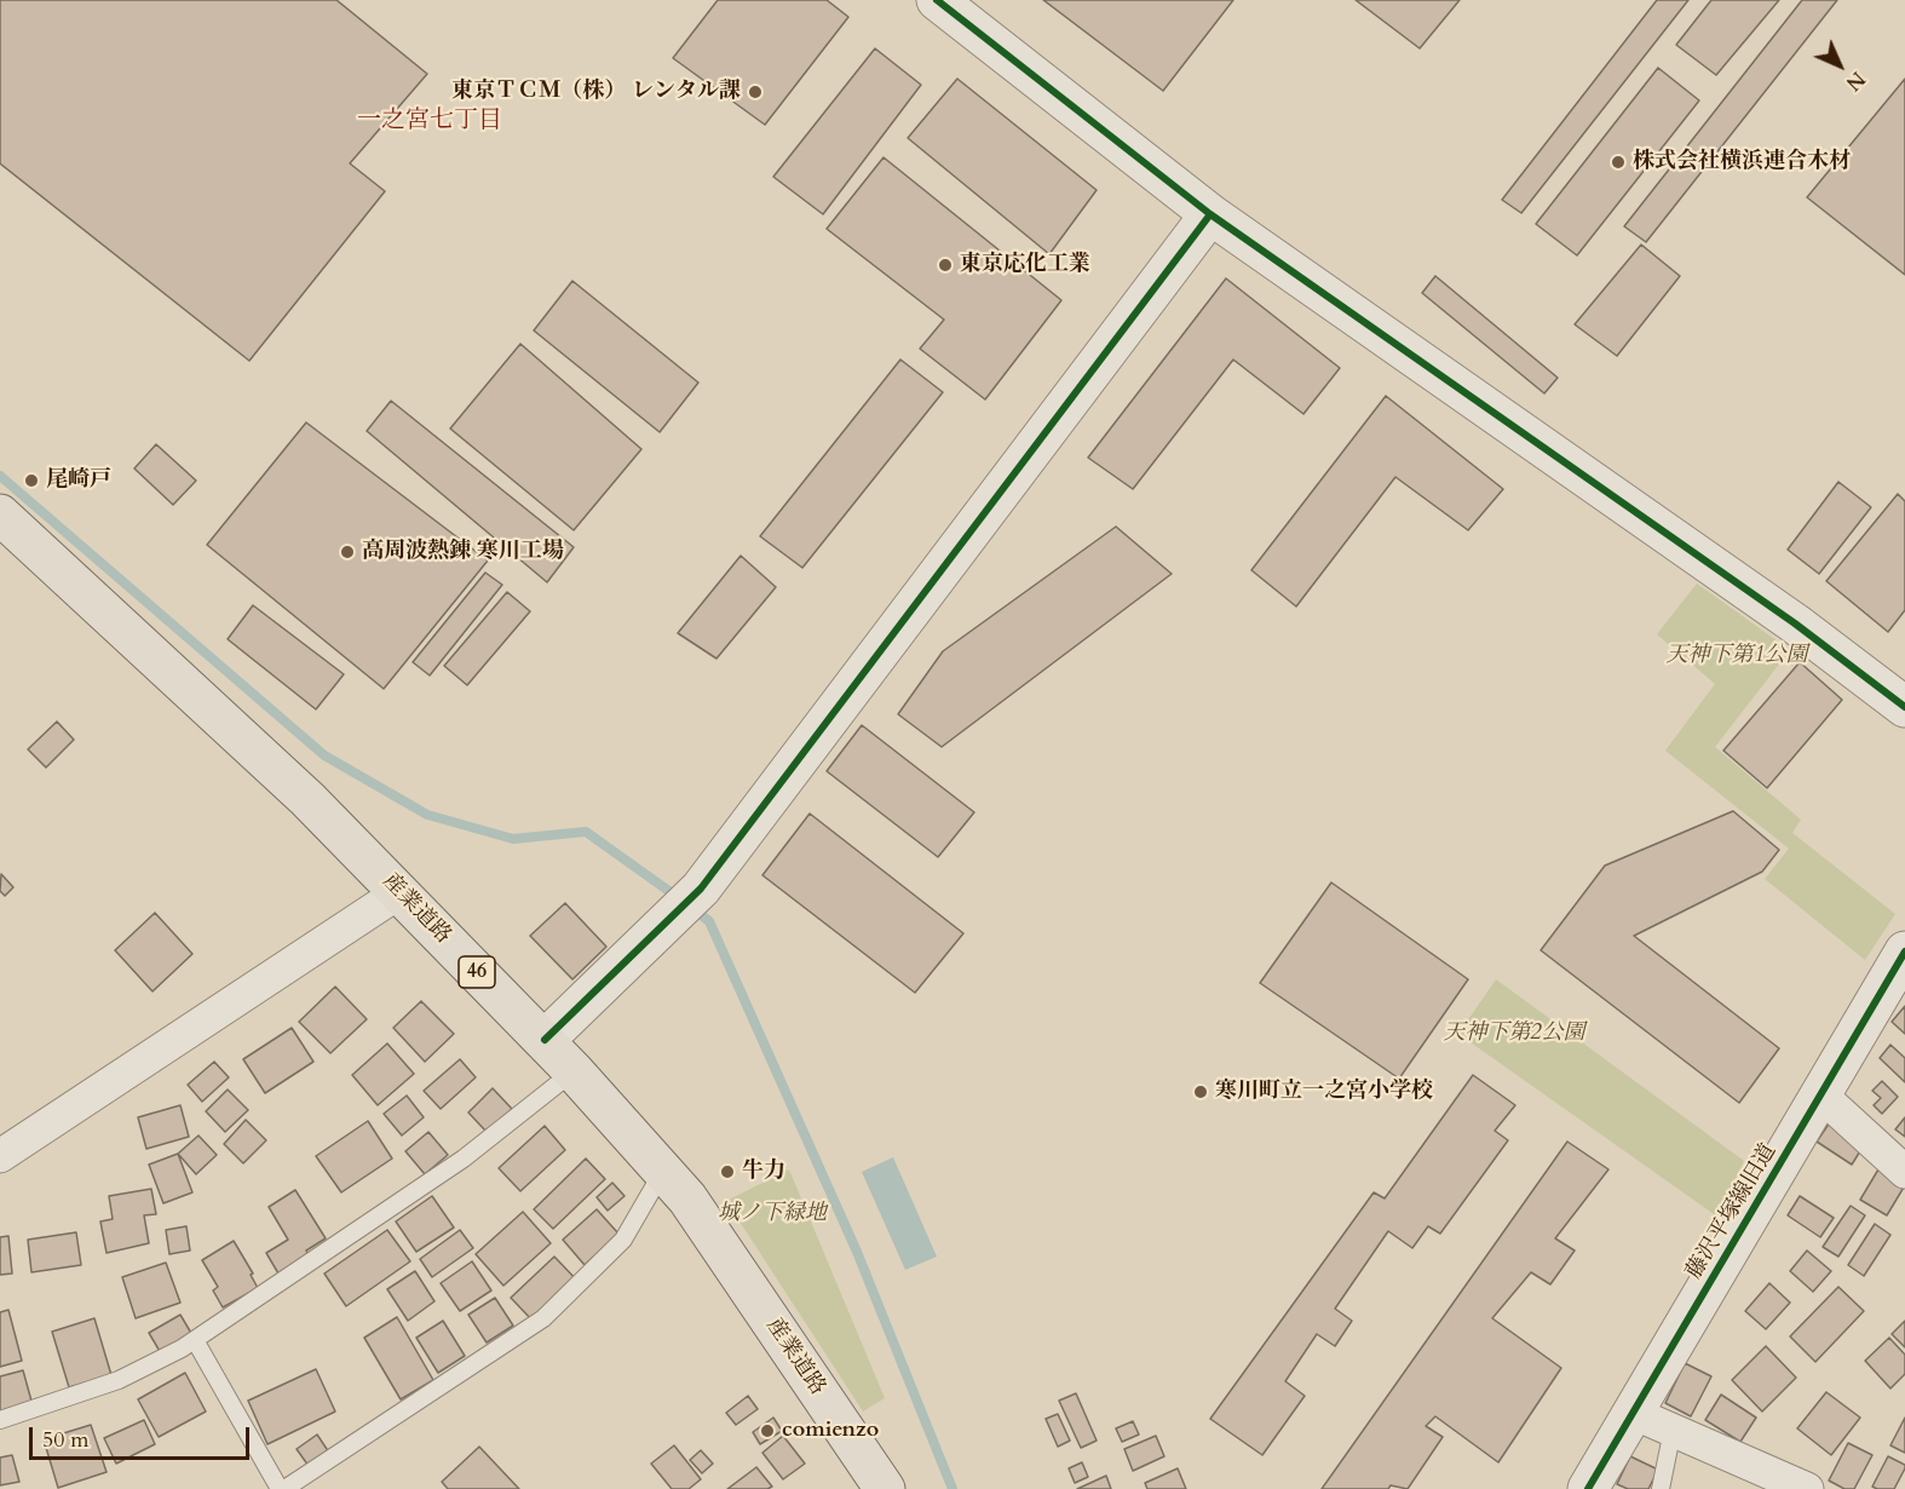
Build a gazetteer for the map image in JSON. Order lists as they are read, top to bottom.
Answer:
{
  "streets": {
    "main road": ["産業道路", "46"],
    "street": ["藤沢平塚線旧道"]
  },
  "districts": ["一之宮七丁目"],
  "parks": ["天神下第1公園", "天神下第2公園", "城ノ下緑地"],
  "places": [
    "東京ＴＣＭ（株） レンタル課",
    "株式会社横浜連合木材",
    "東京応化工業",
    "尾崎戸",
    "高周波熱錬 寒川工場",
    "寒川町立一之宮小学校",
    "牛力",
    "comienzo"
  ],
  "scale_bar": "50 m",
  "north": "bottom right"
}
